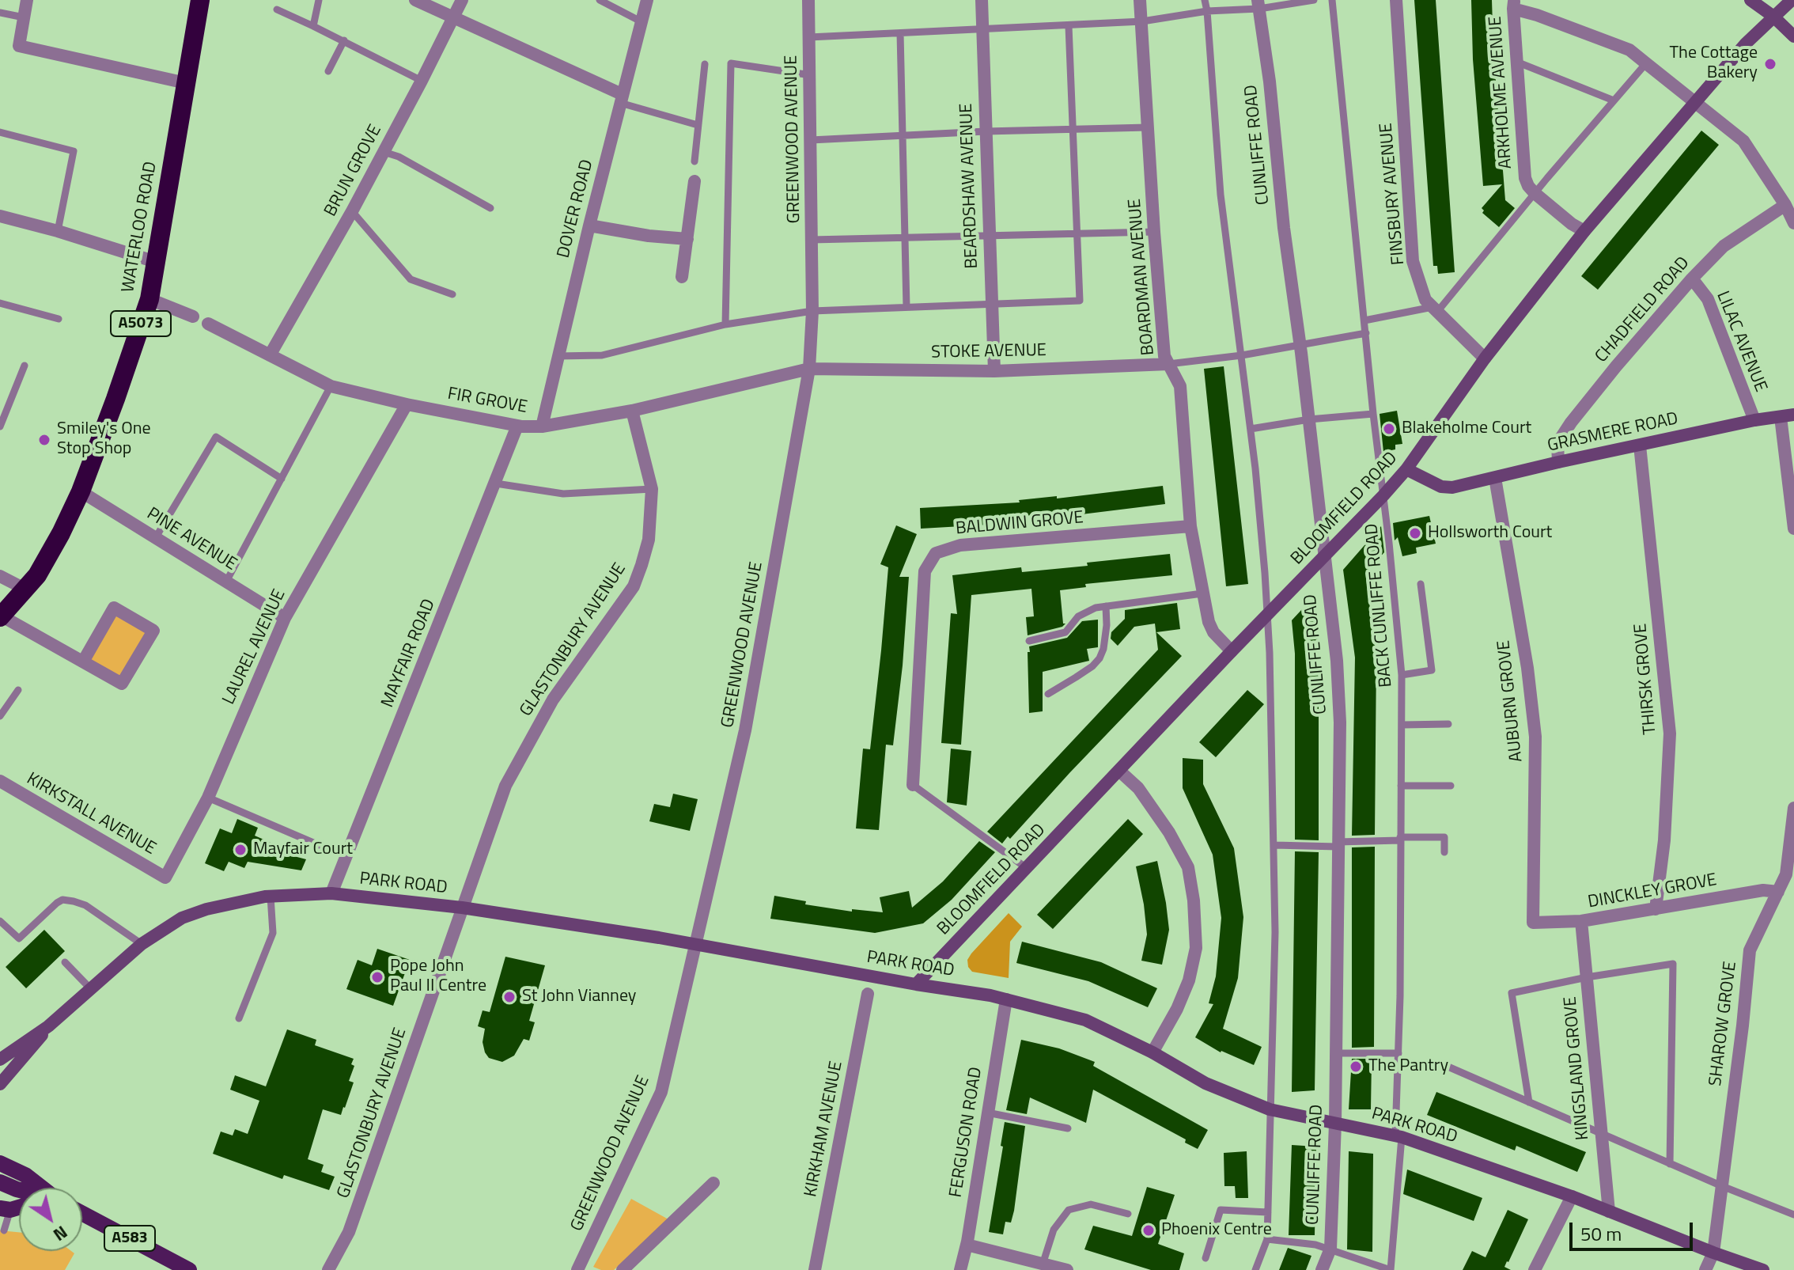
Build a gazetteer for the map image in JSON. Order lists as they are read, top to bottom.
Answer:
{
  "streets": {
    "highway": ["WATERLOO ROAD", "A5073"],
    "main road": [
      "GRASMERE ROAD",
      "BLOOMFIELD ROAD",
      "PARK ROAD",
      "A583"
    ],
    "street": [
      "ARKHOLME AVENUE",
      "GREENWOOD AVENUE",
      "CUNLIFFE ROAD",
      "BRUN GROVE",
      "BEARDSHAW AVENUE",
      "FINSBURY AVENUE",
      "DOVER ROAD",
      "BOARDMAN AVENUE",
      "CHADFIELD ROAD",
      "LILAC AVENUE",
      "STOKE AVENUE",
      "FIR GROVE",
      "BALDWIN GROVE",
      "PINE AVENUE",
      "GLASTONBURY AVENUE",
      "LAUREL AVENUE",
      "MAYFAIR ROAD",
      "THIRSK GROVE",
      "AUBURN GROVE",
      "KIRKSTALL AVENUE",
      "DINCKLEY GROVE",
      "SHAROW GROVE",
      "KINGSLAND GROVE",
      "KIRKHAM AVENUE",
      "FERGUSON ROAD"
    ],
    "lane": ["BACK CUNLIFFE ROAD"]
  },
  "crossings": [
    ["GREENWOOD AVENUE", "STOKE AVENUE"],
    ["GREENWOOD AVENUE", "FIR GROVE"],
    ["GREENWOOD AVENUE", "PARK ROAD"],
    ["CUNLIFFE ROAD", "BLOOMFIELD ROAD"],
    ["CUNLIFFE ROAD", "PARK ROAD"],
    ["BRUN GROVE", "FIR GROVE"],
    ["BEARDSHAW AVENUE", "STOKE AVENUE"],
    ["FINSBURY AVENUE", "BLOOMFIELD ROAD"],
    ["DOVER ROAD", "FIR GROVE"],
    ["WATERLOO ROAD", "PINE AVENUE"],
    ["BOARDMAN AVENUE", "STOKE AVENUE"],
    ["BOARDMAN AVENUE", "BLOOMFIELD ROAD"],
    ["BOARDMAN AVENUE", "BALDWIN GROVE"],
    ["CHADFIELD ROAD", "LILAC AVENUE"],
    ["CHADFIELD ROAD", "GRASMERE ROAD"],
    ["LILAC AVENUE", "GRASMERE ROAD"],
    ["STOKE AVENUE", "FIR GROVE"],
    ["FIR GROVE", "GLASTONBURY AVENUE"],
    ["FIR GROVE", "LAUREL AVENUE"],
    ["FIR GROVE", "MAYFAIR ROAD"],
    ["GRASMERE ROAD", "BLOOMFIELD ROAD"],
    ["GRASMERE ROAD", "THIRSK GROVE"],
    ["GRASMERE ROAD", "AUBURN GROVE"],
    ["BLOOMFIELD ROAD", "BACK CUNLIFFE ROAD"],
    ["BLOOMFIELD ROAD", "PARK ROAD"],
    ["PINE AVENUE", "LAUREL AVENUE"],
    ["BACK CUNLIFFE ROAD", "PARK ROAD"],
    ["GLASTONBURY AVENUE", "PARK ROAD"],
    ["LAUREL AVENUE", "KIRKSTALL AVENUE"],
    ["MAYFAIR ROAD", "PARK ROAD"],
    ["THIRSK GROVE", "DINCKLEY GROVE"],
    ["AUBURN GROVE", "DINCKLEY GROVE"],
    ["PARK ROAD", "SHAROW GROVE"],
    ["PARK ROAD", "KINGSLAND GROVE"],
    ["PARK ROAD", "FERGUSON ROAD"],
    ["DINCKLEY GROVE", "SHAROW GROVE"],
    ["DINCKLEY GROVE", "KINGSLAND GROVE"]
  ],
  "places": [
    "The Cottage Bakery",
    "Blakeholme Court",
    "Smiley's One Stop Shop",
    "Hollsworth Court",
    "Mayfair Court",
    "Pope John Paul II Centre",
    "St John Vianney",
    "The Pantry",
    "Phoenix Centre"
  ],
  "scale_bar": "50 m",
  "north": "bottom right"
}
